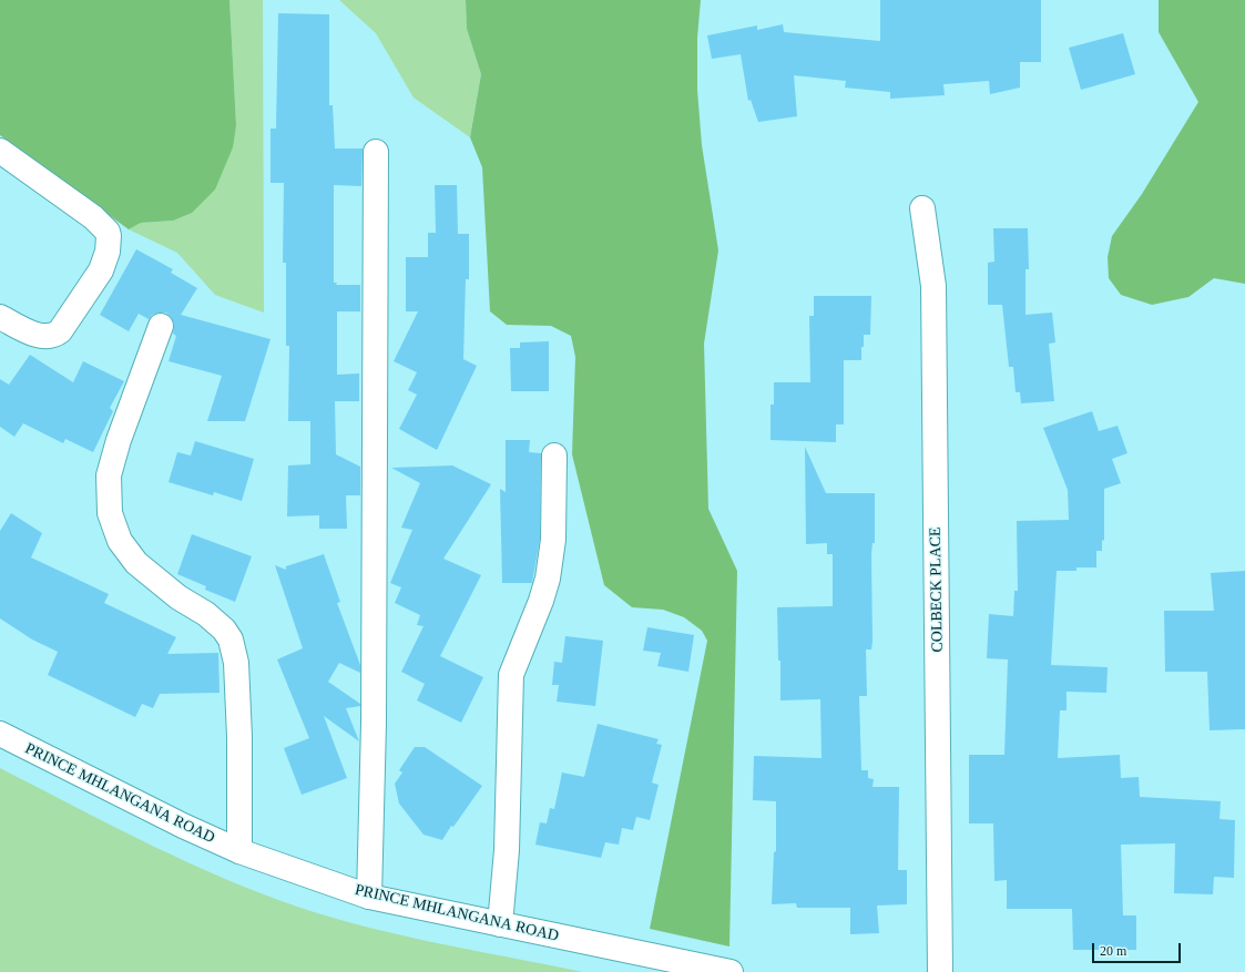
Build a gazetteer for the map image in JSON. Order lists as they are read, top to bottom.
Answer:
{
  "streets": {
    "street": ["COLBECK PLACE", "PRINCE MHLANGANA ROAD"]
  },
  "scale_bar": "20 m"
}
